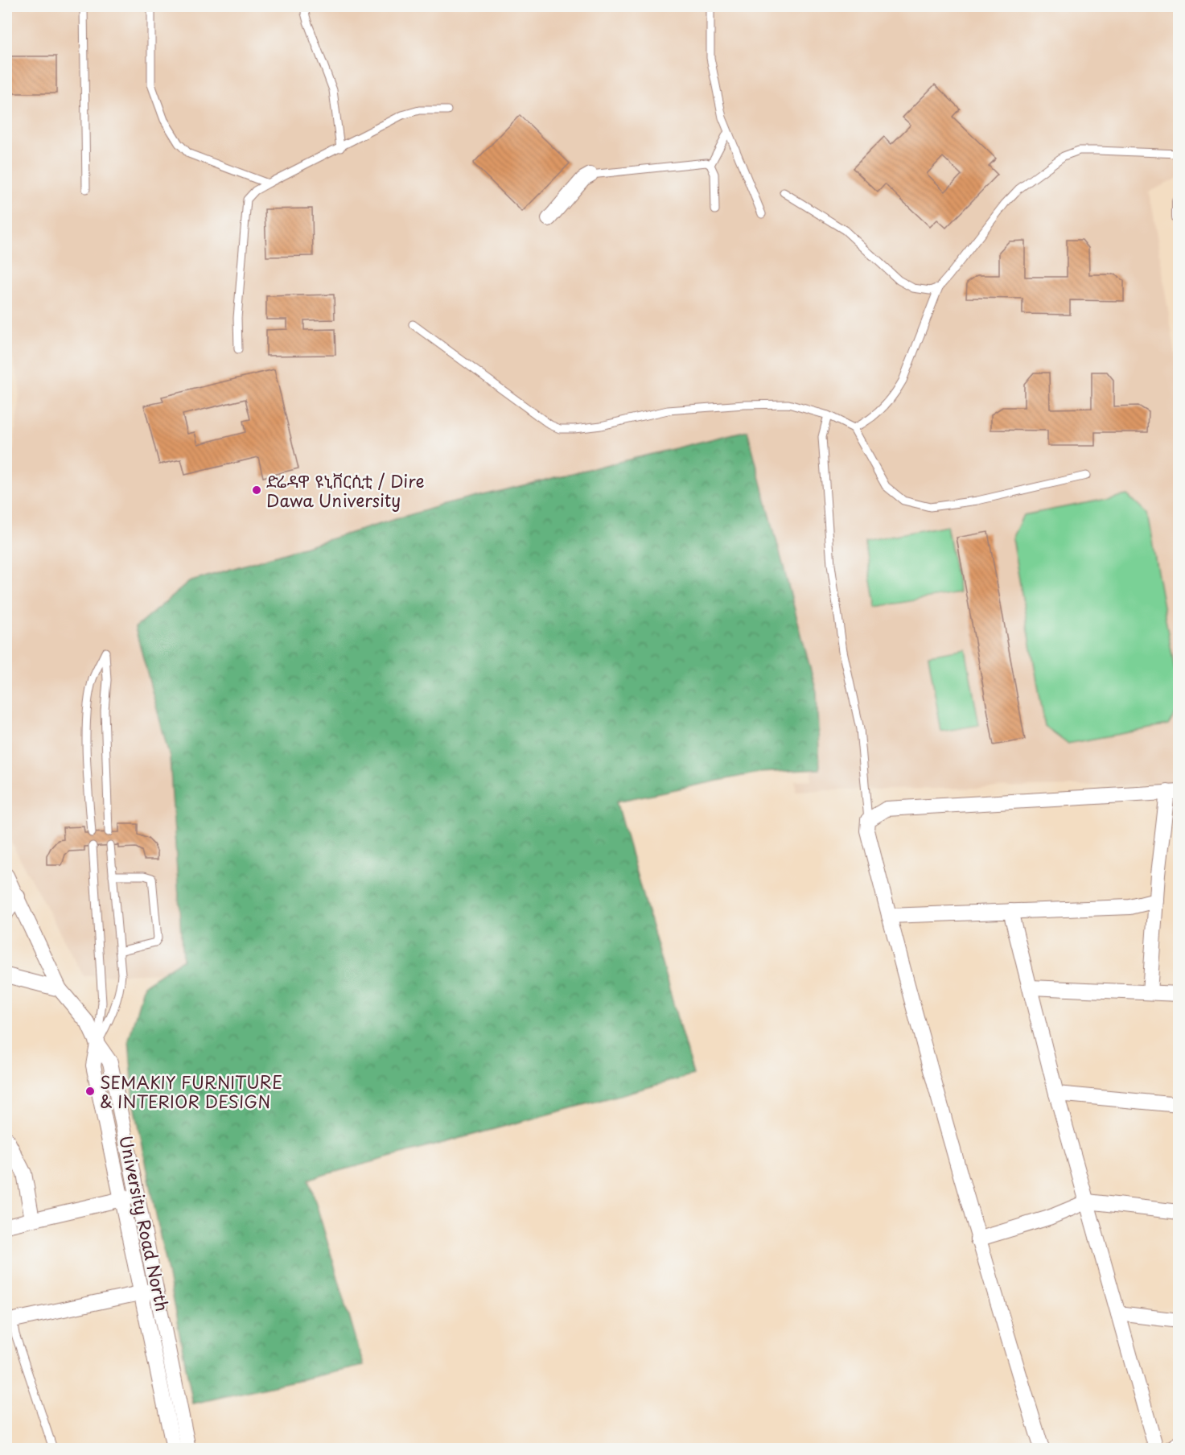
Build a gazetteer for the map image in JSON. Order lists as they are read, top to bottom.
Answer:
{
  "streets": {
    "street": ["University Road North"]
  },
  "places": ["ድሬዳዋ ዩኒቨርሲቲ / Dire Dawa University", "SEMAKIY FURNITURE & INTERIOR DESIGN"]
}
